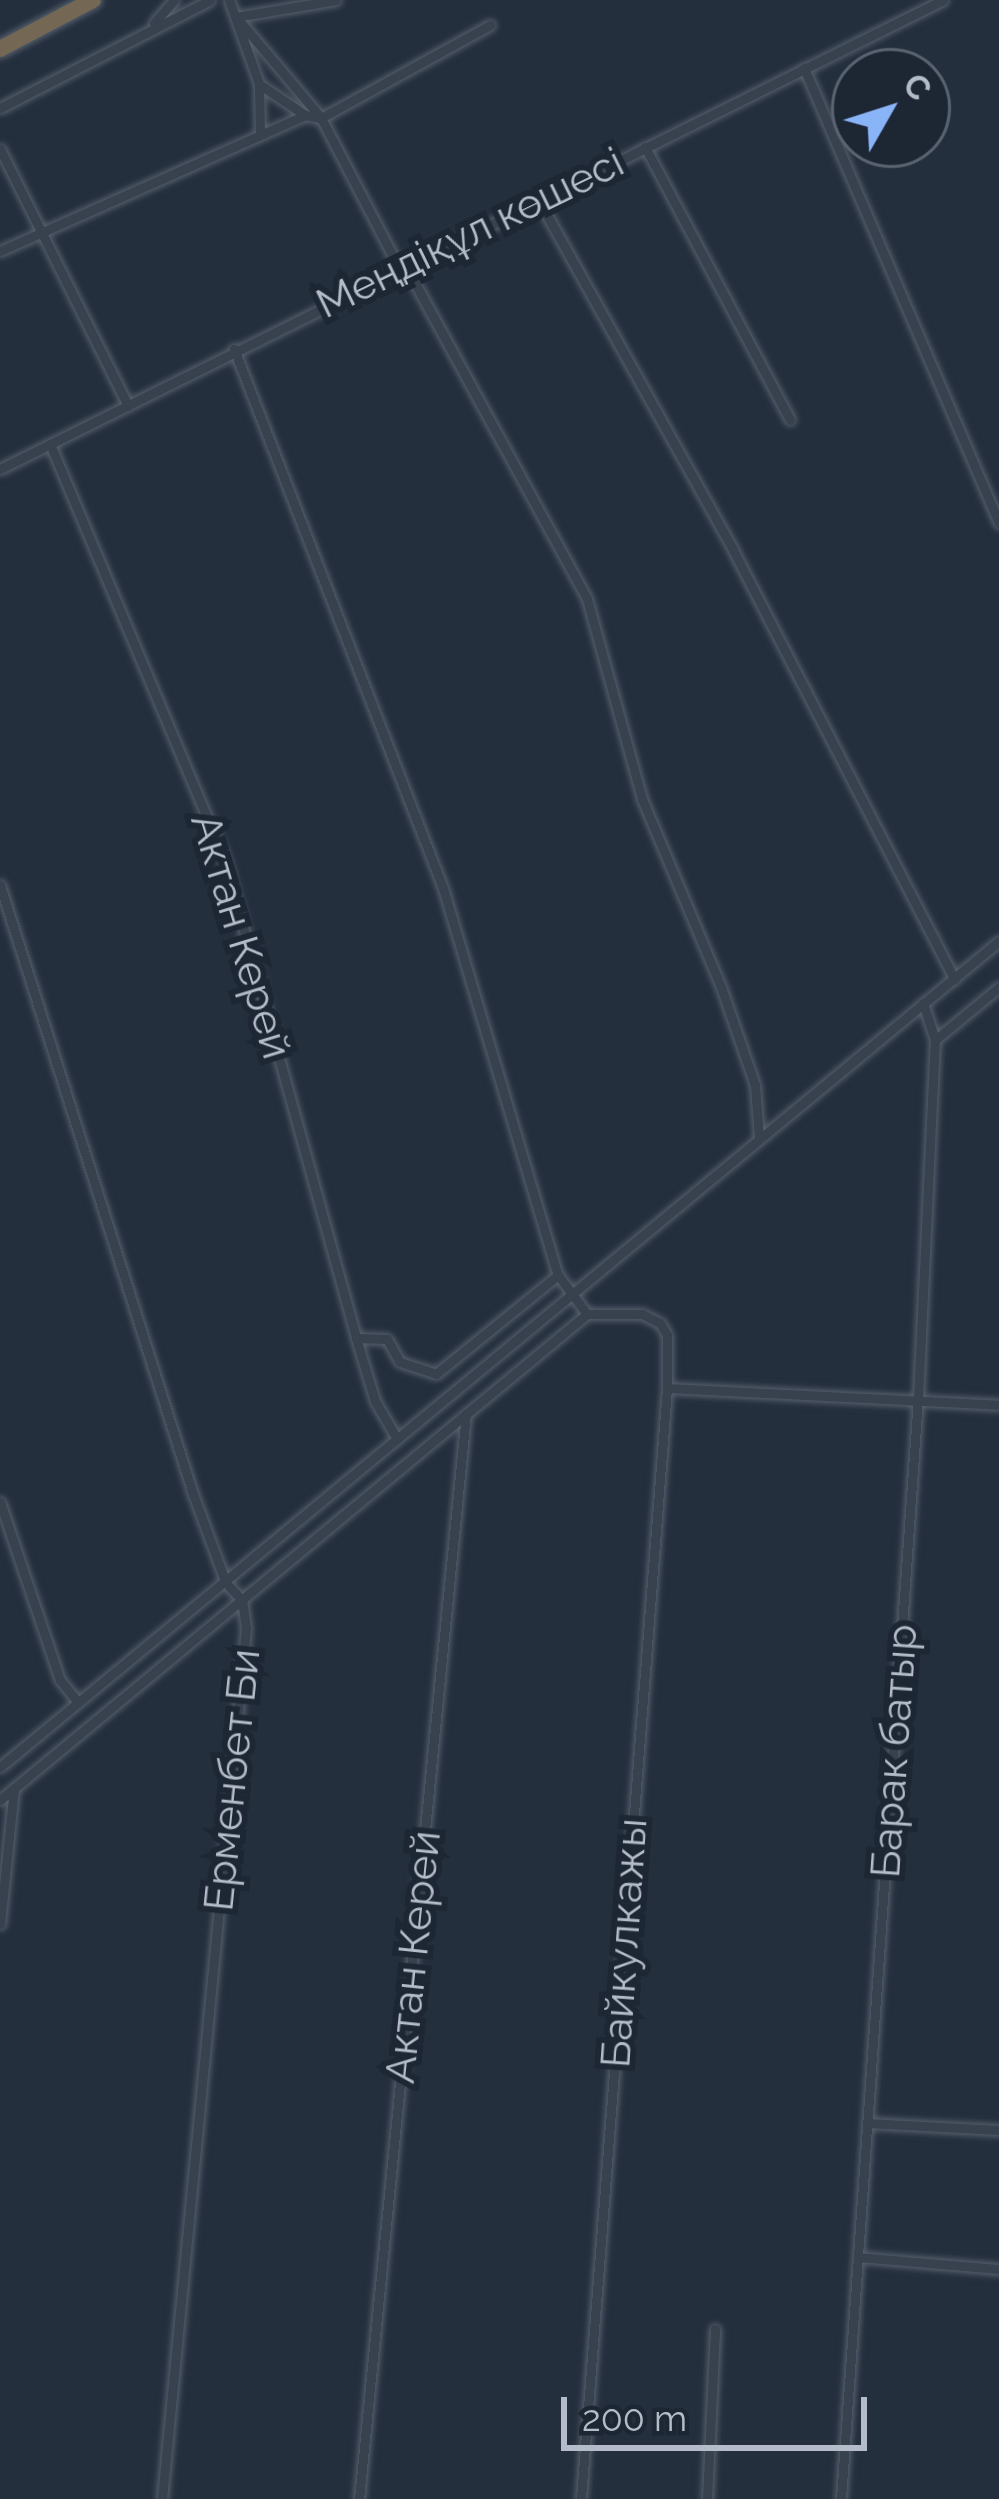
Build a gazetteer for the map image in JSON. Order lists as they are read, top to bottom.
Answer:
{
  "streets": {
    "street": [
      "Меңдіқұл көшесі",
      "Актан Керей",
      "Барак батыр",
      "Ерменбет Би",
      "Байкулкажы"
    ]
  },
  "crossings": [
    ["Меңдіқұл көшесі", "Актан Керей"]
  ],
  "scale_bar": "200 m",
  "north": "top right"
}
